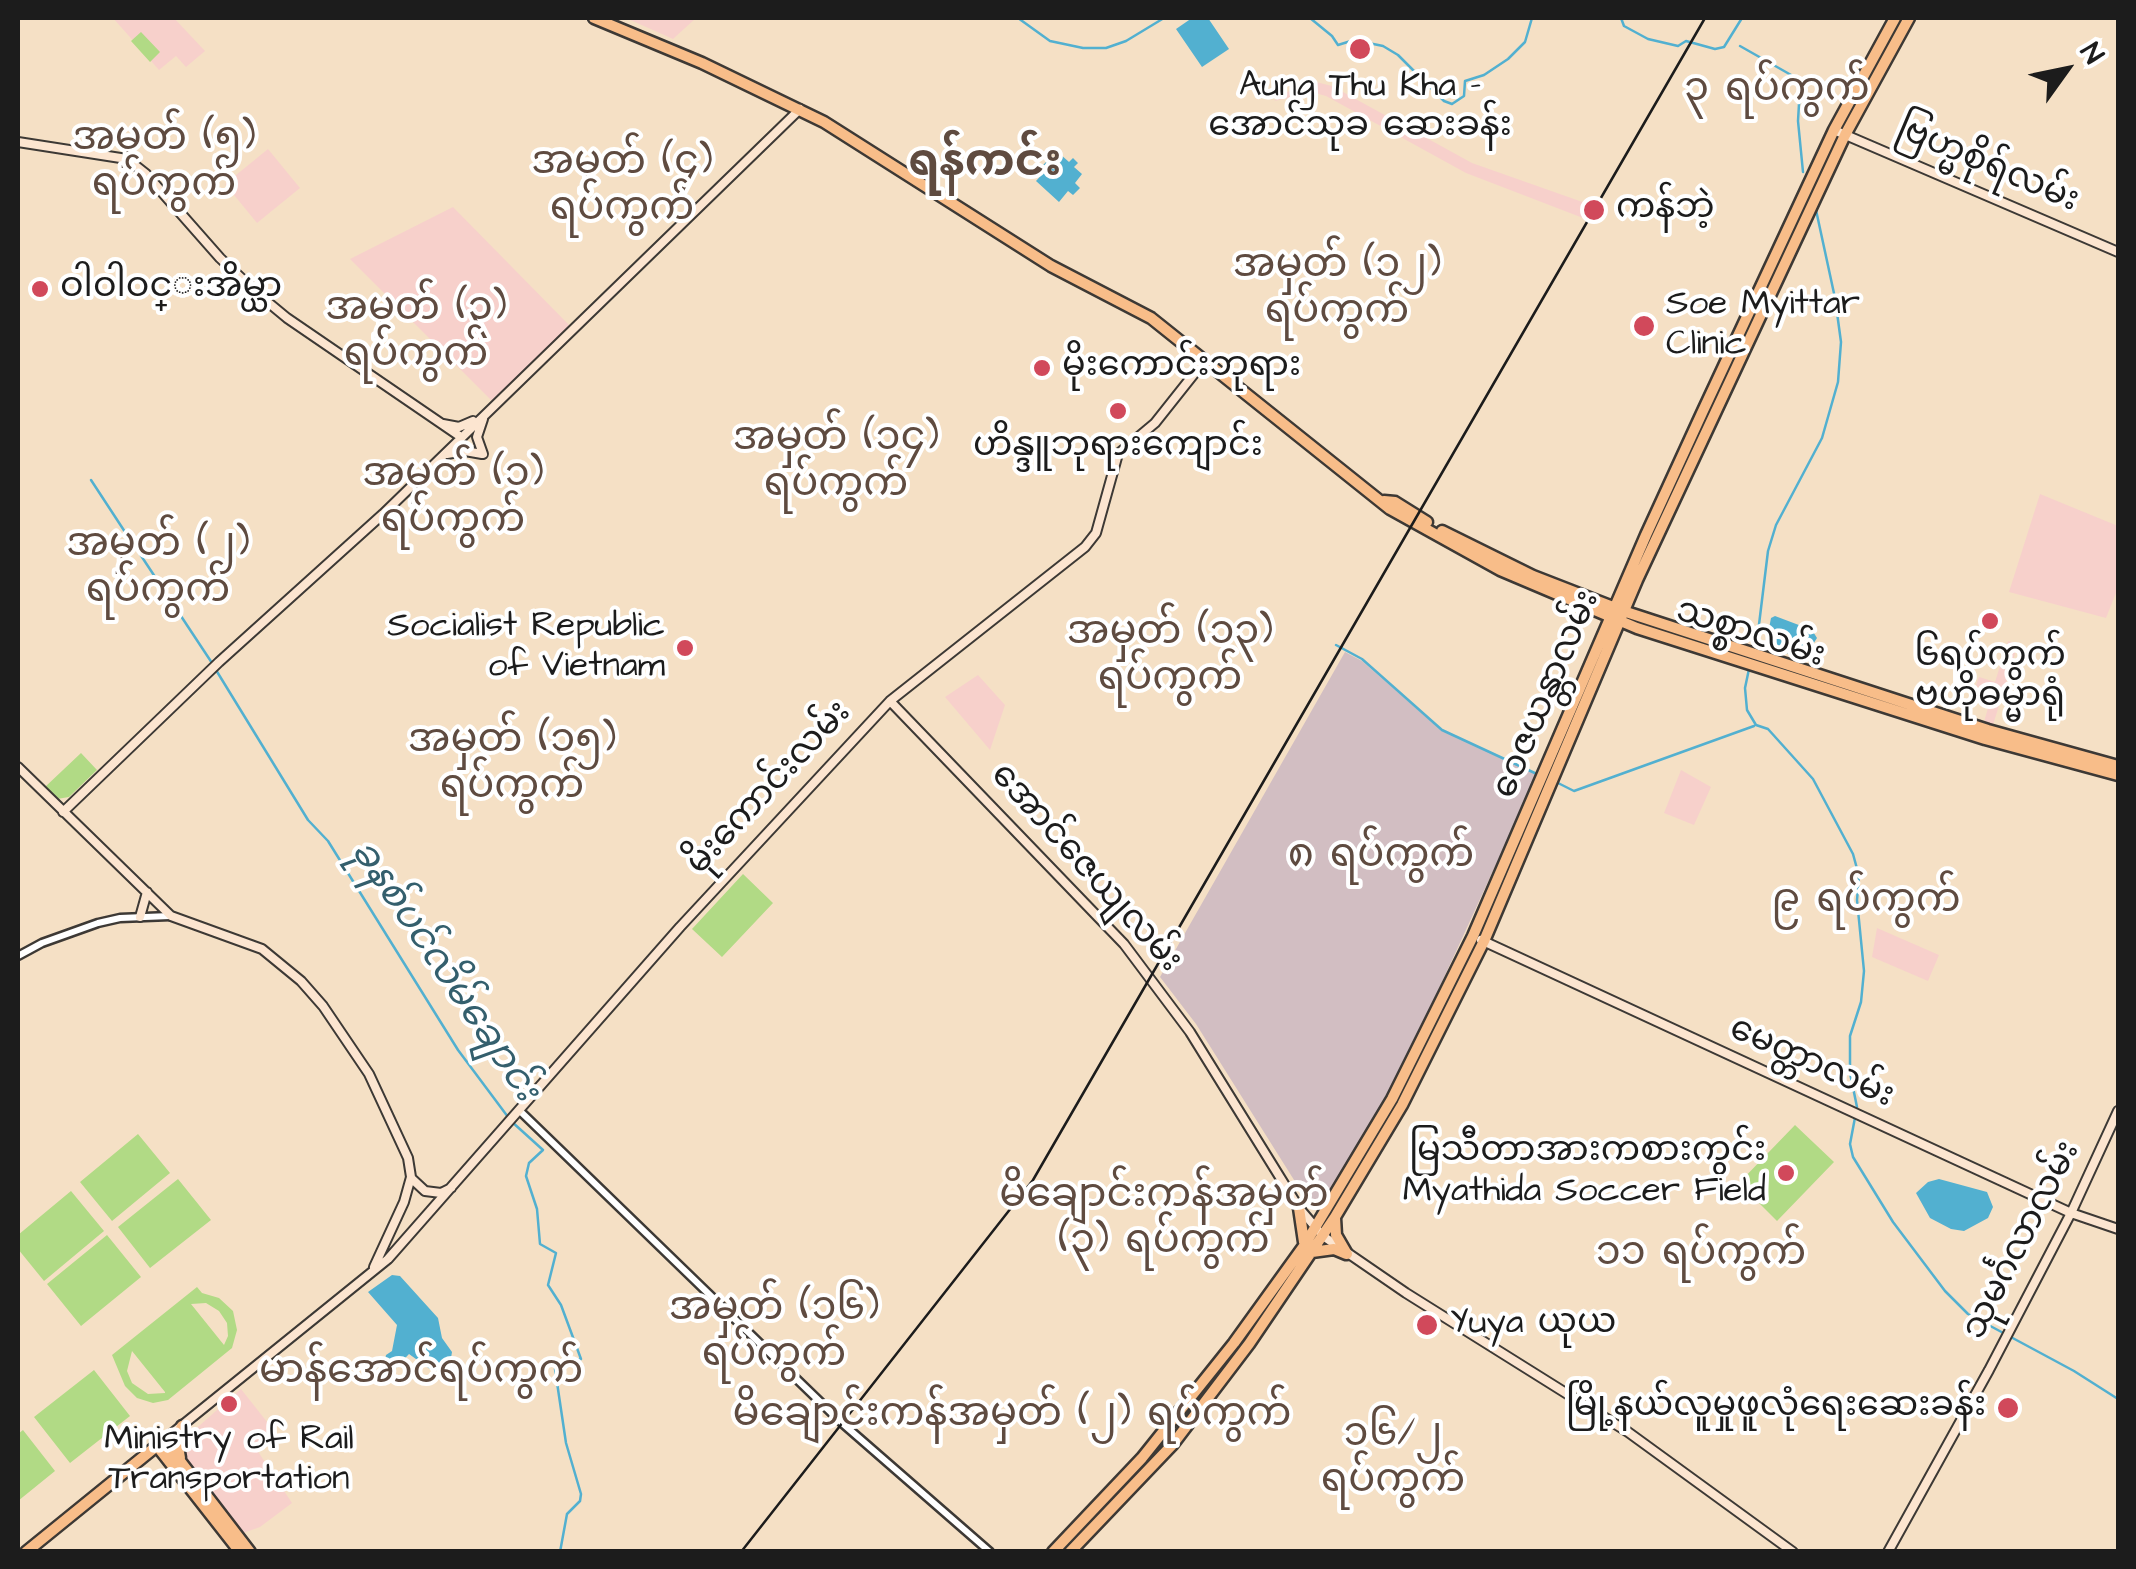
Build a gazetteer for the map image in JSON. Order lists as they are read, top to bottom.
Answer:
{
  "streets": {
    "main road": [
      "ဗြဟ္မစိုရ်လမ်း",
      "သစ္စာလမ်း",
      "ဝေဇယန္တာလမ်း",
      "မိုးကောင်းလမ်း",
      "အောင်ဇေယျလမ်း",
      "မေတ္တာလမ်း",
      "သုမင်္ဂလာလမ်း"
    ]
  },
  "crossings": [
    ["ဗြဟ္မစိုရ်လမ်း", "ဝေဇယန္တာလမ်း"],
    ["သစ္စာလမ်း", "ဝေဇယန္တာလမ်း"],
    ["သစ္စာလမ်း", "မိုးကောင်းလမ်း"],
    ["ဝေဇယန္တာလမ်း", "အောင်ဇေယျလမ်း"],
    ["ဝေဇယန္တာလမ်း", "မေတ္တာလမ်း"],
    ["မိုးကောင်းလမ်း", "အောင်ဇေယျလမ်း"],
    ["မေတ္တာလမ်း", "သုမင်္ဂလာလမ်း"]
  ],
  "districts": [
    "၃ ရပ်ကွက်",
    "အမှတ် (၅) ရပ်ကွက်",
    "အမှတ် (၄) ရပ်ကွက်",
    "ရန်ကင်း",
    "အမှတ် (၁၂) ရပ်ကွက်",
    "အမှတ် (၃) ရပ်ကွက်",
    "အမှတ် (၁၄) ရပ်ကွက်",
    "အမှတ် (၁) ရပ်ကွက်",
    "အမှတ် (၂) ရပ်ကွက်",
    "အမှတ် (၁၃) ရပ်ကွက်",
    "အမှတ် (၁၅) ရပ်ကွက်",
    "၈ ရပ်ကွက်",
    "၉ ရပ်ကွက်",
    "မိချောင်းကန်အမှတ် (၃) ရပ်ကွက်",
    "၁၁ ရပ်ကွက်",
    "အမှတ် (၁၆) ရပ်ကွက်",
    "မာန်အောင်ရပ်ကွက်",
    "မိချောင်းကန်အမှတ် (၂) ရပ်ကွက်",
    "၁၆/၂ ရပ်ကွက်"
  ],
  "water": ["ခုနစ်ပင်လိမ်ချောင်း"],
  "places": [
    "Aung Thu Kha - အောင်သုခ ဆေးခန်း",
    "ကန်ဘဲ့",
    "ဝါဝါဝင္းအိမ္ယာ",
    "Soe Myittar Clinic",
    "မိုးကောင်းဘုရား",
    "ဟိန္ဒူဘုရားကျောင်း",
    "၆ရပ်ကွက် ဗဟိုဓမ္မာရုံ",
    "Socialist Republic of Vietnam",
    "မြသီတာအားကစားကွင်း Myathida Soccer Field",
    "Yuya ယုယ",
    "Ministry of Rail Transportation",
    "မြို့နယ်လူမှုဖူလုံရေးဆေးခန်း"
  ],
  "north": "top right"
}
